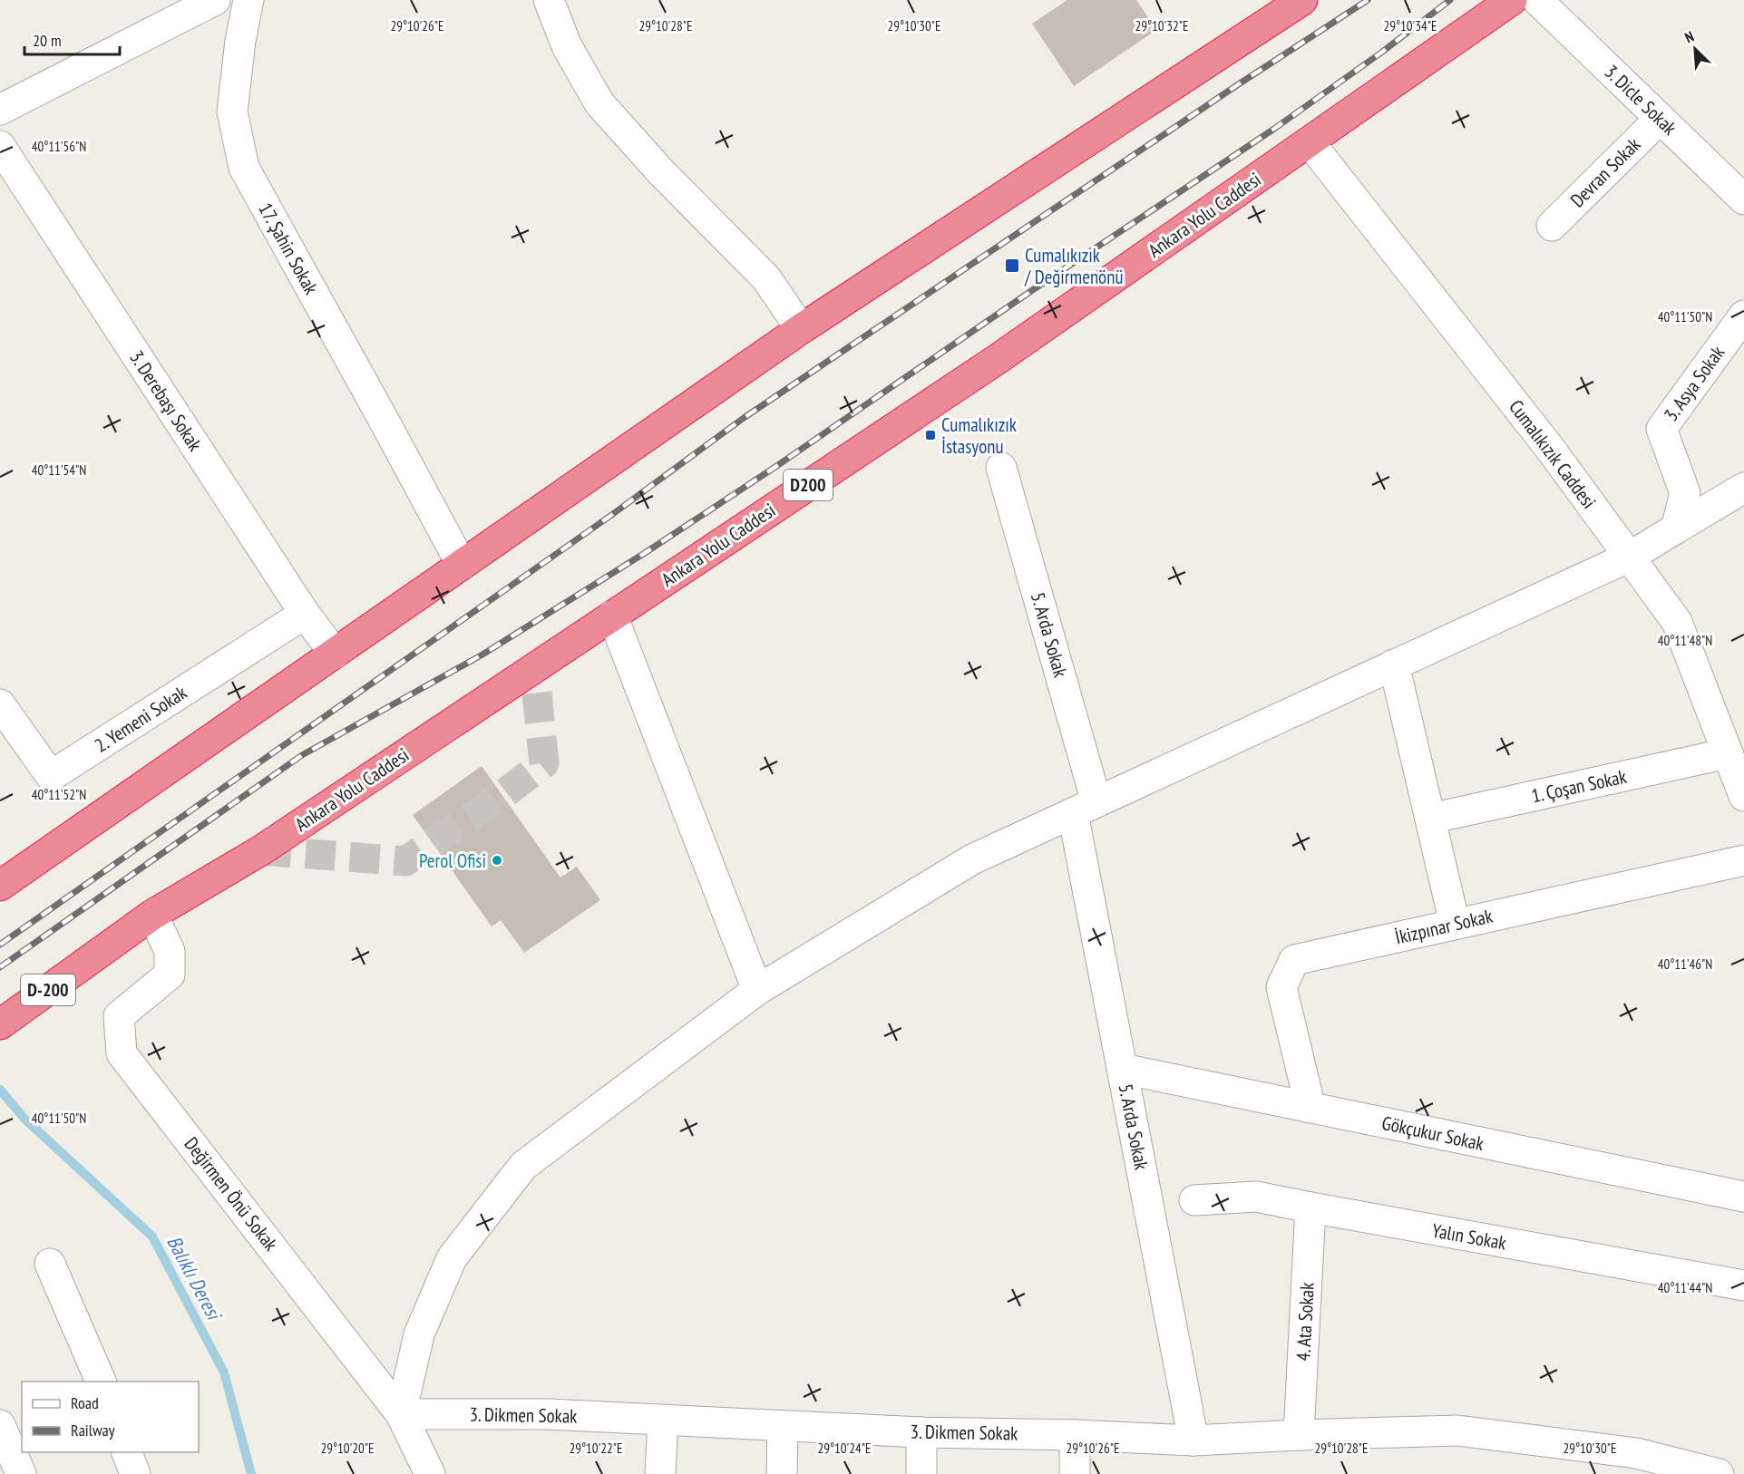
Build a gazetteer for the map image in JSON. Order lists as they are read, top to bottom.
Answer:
{
  "streets": {
    "highway": ["Ankara Yolu Caddesi", "D200", "D-200"],
    "street": [
      "3. Dicle Sokak",
      "Devran Sokak",
      "17. Şahin Sokak",
      "3. Asya Sokak",
      "3. Derebaşı Sokak",
      "Cumalıkızık Caddesi",
      "5. Arda Sokak",
      "2. Yemeni Sokak",
      "1. Çoşan Sokak",
      "İkizpınar Sokak",
      "Gökçukur Sokak",
      "Değirmen Önü Sokak",
      "Yalın Sokak",
      "4. Ata Sokak",
      "3. Dikmen Sokak"
    ]
  },
  "crossings": [
    ["3. Dicle Sokak", "Devran Sokak"],
    ["Ankara Yolu Caddesi", "Cumalıkızık Caddesi"],
    ["Ankara Yolu Caddesi", "Değirmen Önü Sokak"],
    ["3. Derebaşı Sokak", "2. Yemeni Sokak"],
    ["Cumalıkızık Caddesi", "1. Çoşan Sokak"],
    ["5. Arda Sokak", "Gökçukur Sokak"],
    ["5. Arda Sokak", "3. Dikmen Sokak"],
    ["İkizpınar Sokak", "Gökçukur Sokak"],
    ["Değirmen Önü Sokak", "3. Dikmen Sokak"],
    ["Yalın Sokak", "4. Ata Sokak"],
    ["4. Ata Sokak", "3. Dikmen Sokak"]
  ],
  "water": ["Balıklı Deresi"],
  "places": {
    "transit": ["Cumalıkızık / Değirmenönü", "Cumalıkızık İstasyonu"],
    "other": ["Perol Ofisi"]
  },
  "legend": ["Road", "Railway"],
  "scale_bar": "20 m",
  "north": "top left",
  "coordinates": [
    "29°10'28\"E",
    "29°10'32\"E",
    "29°10'26\"E",
    "29°10'30\"E",
    "29°10'34\"E",
    "40°11'56\"N",
    "40°11'50\"N",
    "40°11'54\"N",
    "40°11'48\"N",
    "40°11'52\"N",
    "40°11'46\"N",
    "40°11'44\"N",
    "29°10'20\"E",
    "29°10'22\"E",
    "29°10'24\"E"
  ]
}
